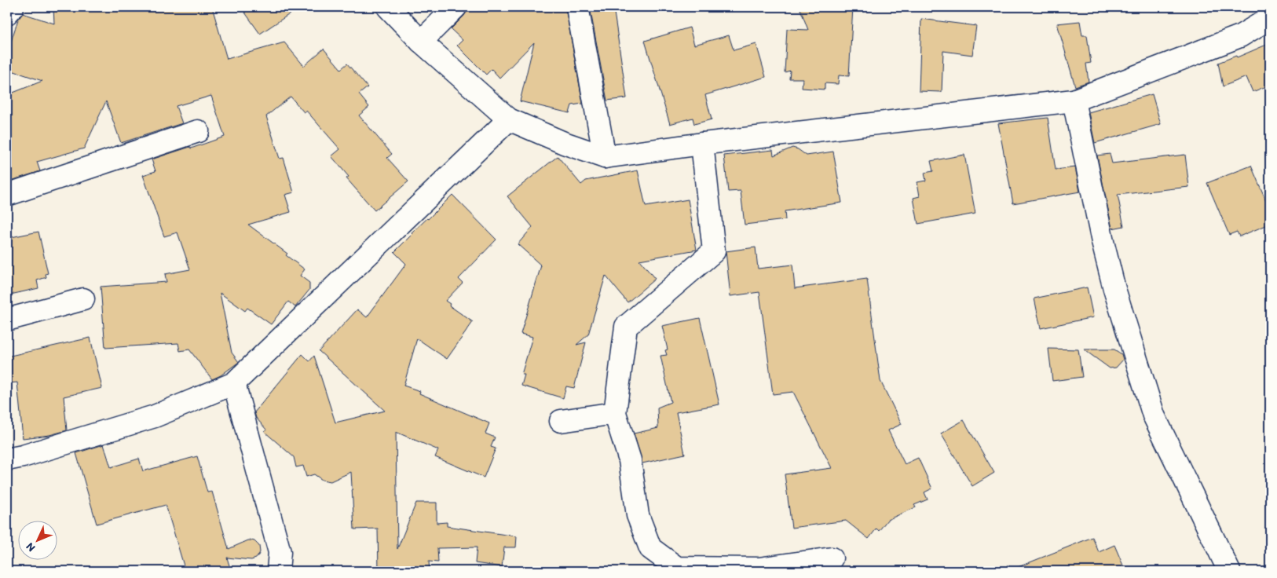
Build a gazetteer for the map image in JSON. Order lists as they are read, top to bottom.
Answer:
{
  "north": "bottom left"
}
